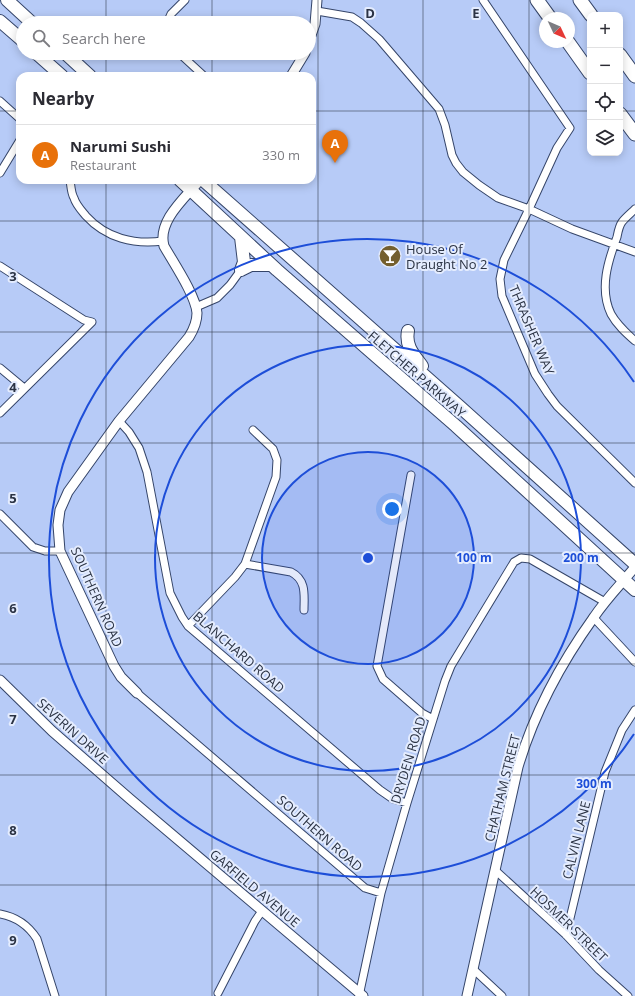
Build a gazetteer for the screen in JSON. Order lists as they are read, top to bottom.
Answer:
{
  "streets": {
    "main road": ["FLETCHER PARKWAY"],
    "street": [
      "THRASHER WAY",
      "SOUTHERN ROAD",
      "BLANCHARD ROAD",
      "SEVERIN DRIVE",
      "DRYDEN ROAD",
      "CHATHAM STREET",
      "CALVIN LANE",
      "GARFIELD AVENUE",
      "HOSMER STREET"
    ]
  },
  "crossings": [
    ["FLETCHER PARKWAY", "CHATHAM STREET"],
    ["SOUTHERN ROAD", "BLANCHARD ROAD"],
    ["SOUTHERN ROAD", "DRYDEN ROAD"],
    ["BLANCHARD ROAD", "DRYDEN ROAD"],
    ["SEVERIN DRIVE", "GARFIELD AVENUE"],
    ["DRYDEN ROAD", "CHATHAM STREET"],
    ["DRYDEN ROAD", "GARFIELD AVENUE"],
    ["CHATHAM STREET", "HOSMER STREET"],
    ["CALVIN LANE", "HOSMER STREET"]
  ],
  "places": {
    "bar": ["House Of Draught No 2"]
  },
  "north": "bottom right",
  "page": {
    "map_buttons": ["+", "−"],
    "search": "Search here",
    "heading": "Nearby",
    "list": [
      {
        "mark": "A",
        "name": "Narumi Sushi",
        "note": "Restaurant",
        "value": "330 m"
      }
    ],
    "pins": "A"
  },
  "grid": {
    "columns": ["D", "E"],
    "rows": [
      "3",
      "4",
      "5",
      "6",
      "7",
      "8",
      "9"
    ]
  },
  "rings": ["100 m", "200 m", "300 m"]
}
